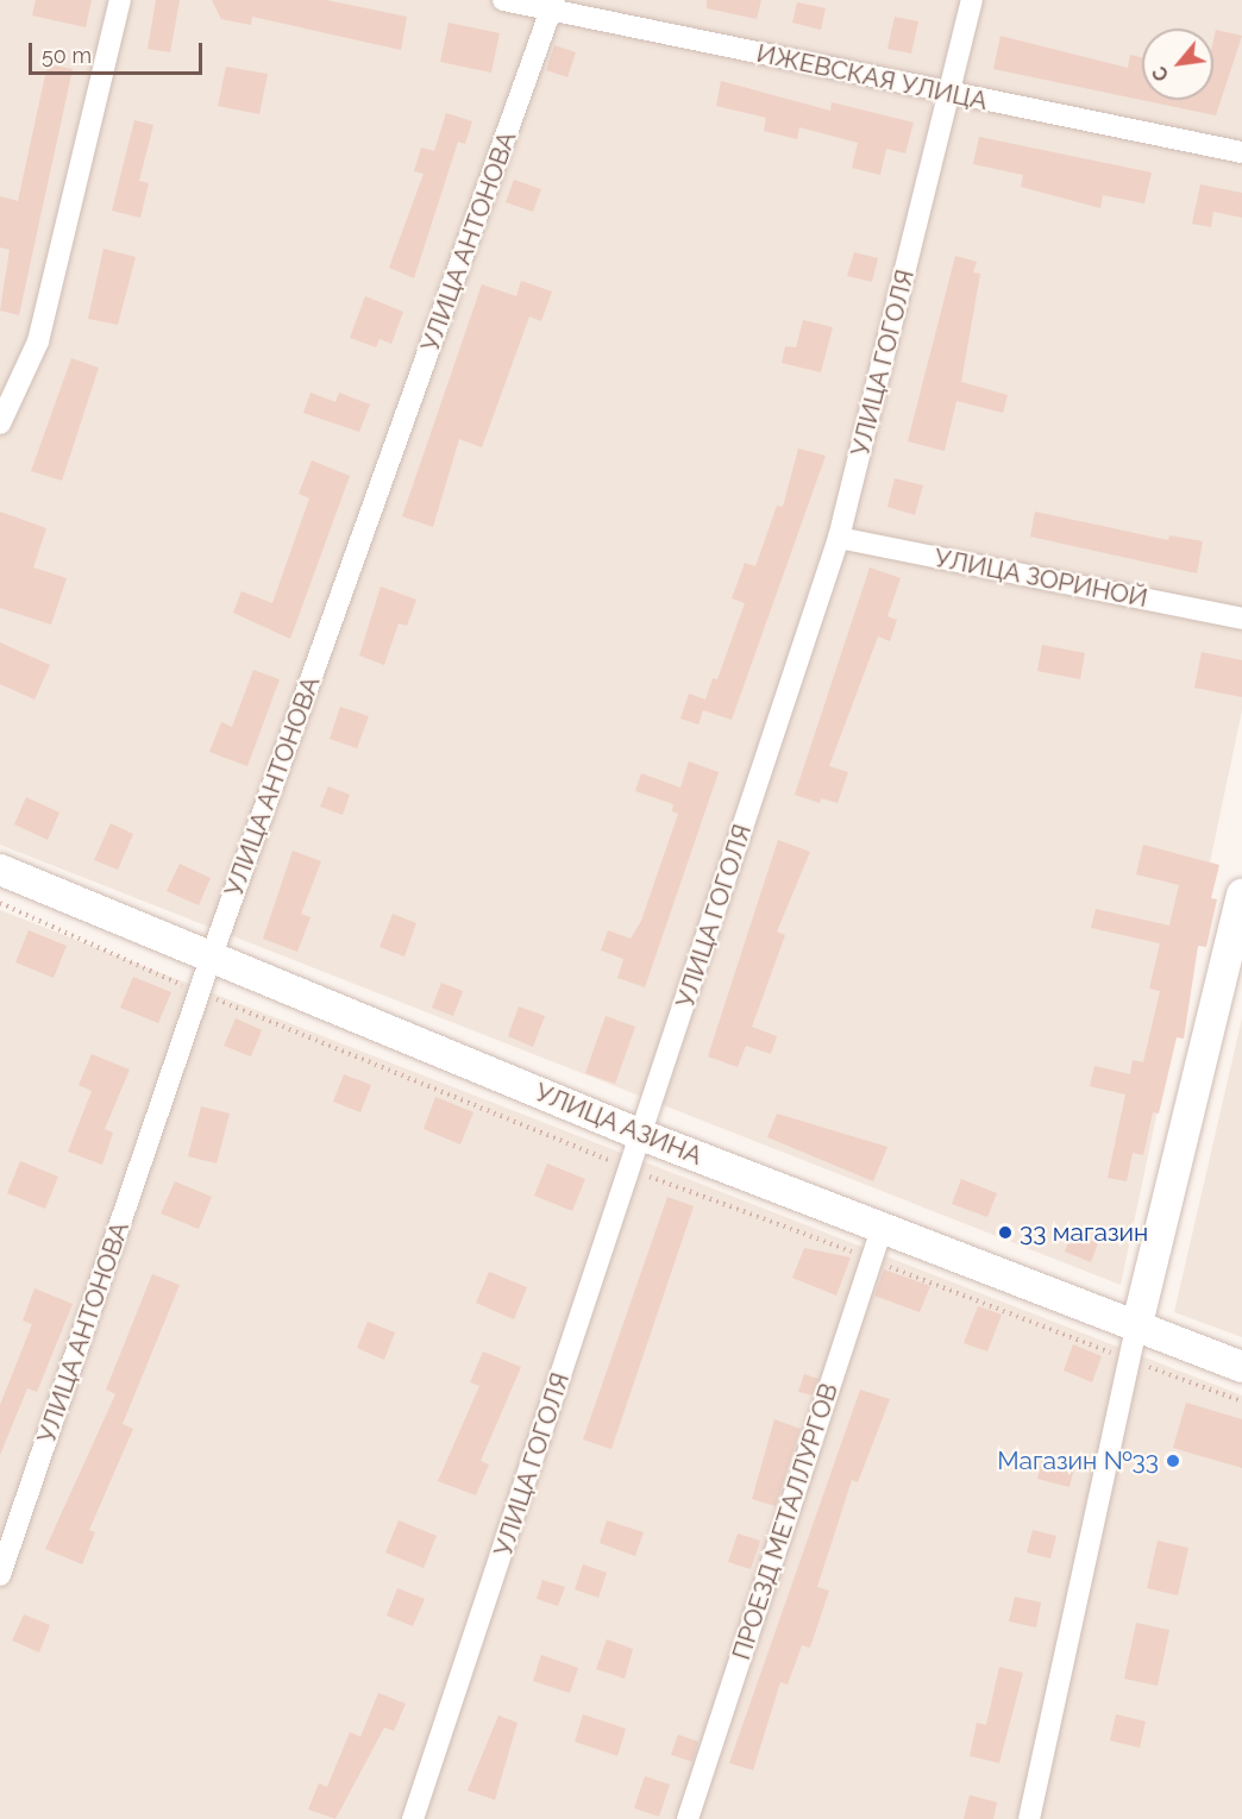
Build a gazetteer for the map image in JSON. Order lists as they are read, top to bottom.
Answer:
{
  "streets": {
    "main road": ["УЛИЦА АЗИНА"],
    "street": [
      "ИЖЕВСКАЯ УЛИЦА",
      "УЛИЦА АНТОНОВА",
      "УЛИЦА ГОГОЛЯ",
      "УЛИЦА ЗОРИНОЙ",
      "ПРОЕЗД МЕТАЛЛУРГОВ"
    ]
  },
  "crossings": [
    ["ИЖЕВСКАЯ УЛИЦА", "УЛИЦА АНТОНОВА"],
    ["ИЖЕВСКАЯ УЛИЦА", "УЛИЦА ГОГОЛЯ"],
    ["УЛИЦА АНТОНОВА", "УЛИЦА АЗИНА"],
    ["УЛИЦА ГОГОЛЯ", "УЛИЦА ЗОРИНОЙ"],
    ["УЛИЦА ГОГОЛЯ", "УЛИЦА АЗИНА"],
    ["УЛИЦА АЗИНА", "ПРОЕЗД МЕТАЛЛУРГОВ"]
  ],
  "places": ["33 магазин", "Магазин №33"],
  "scale_bar": "50 m",
  "north": "bottom left"
}
